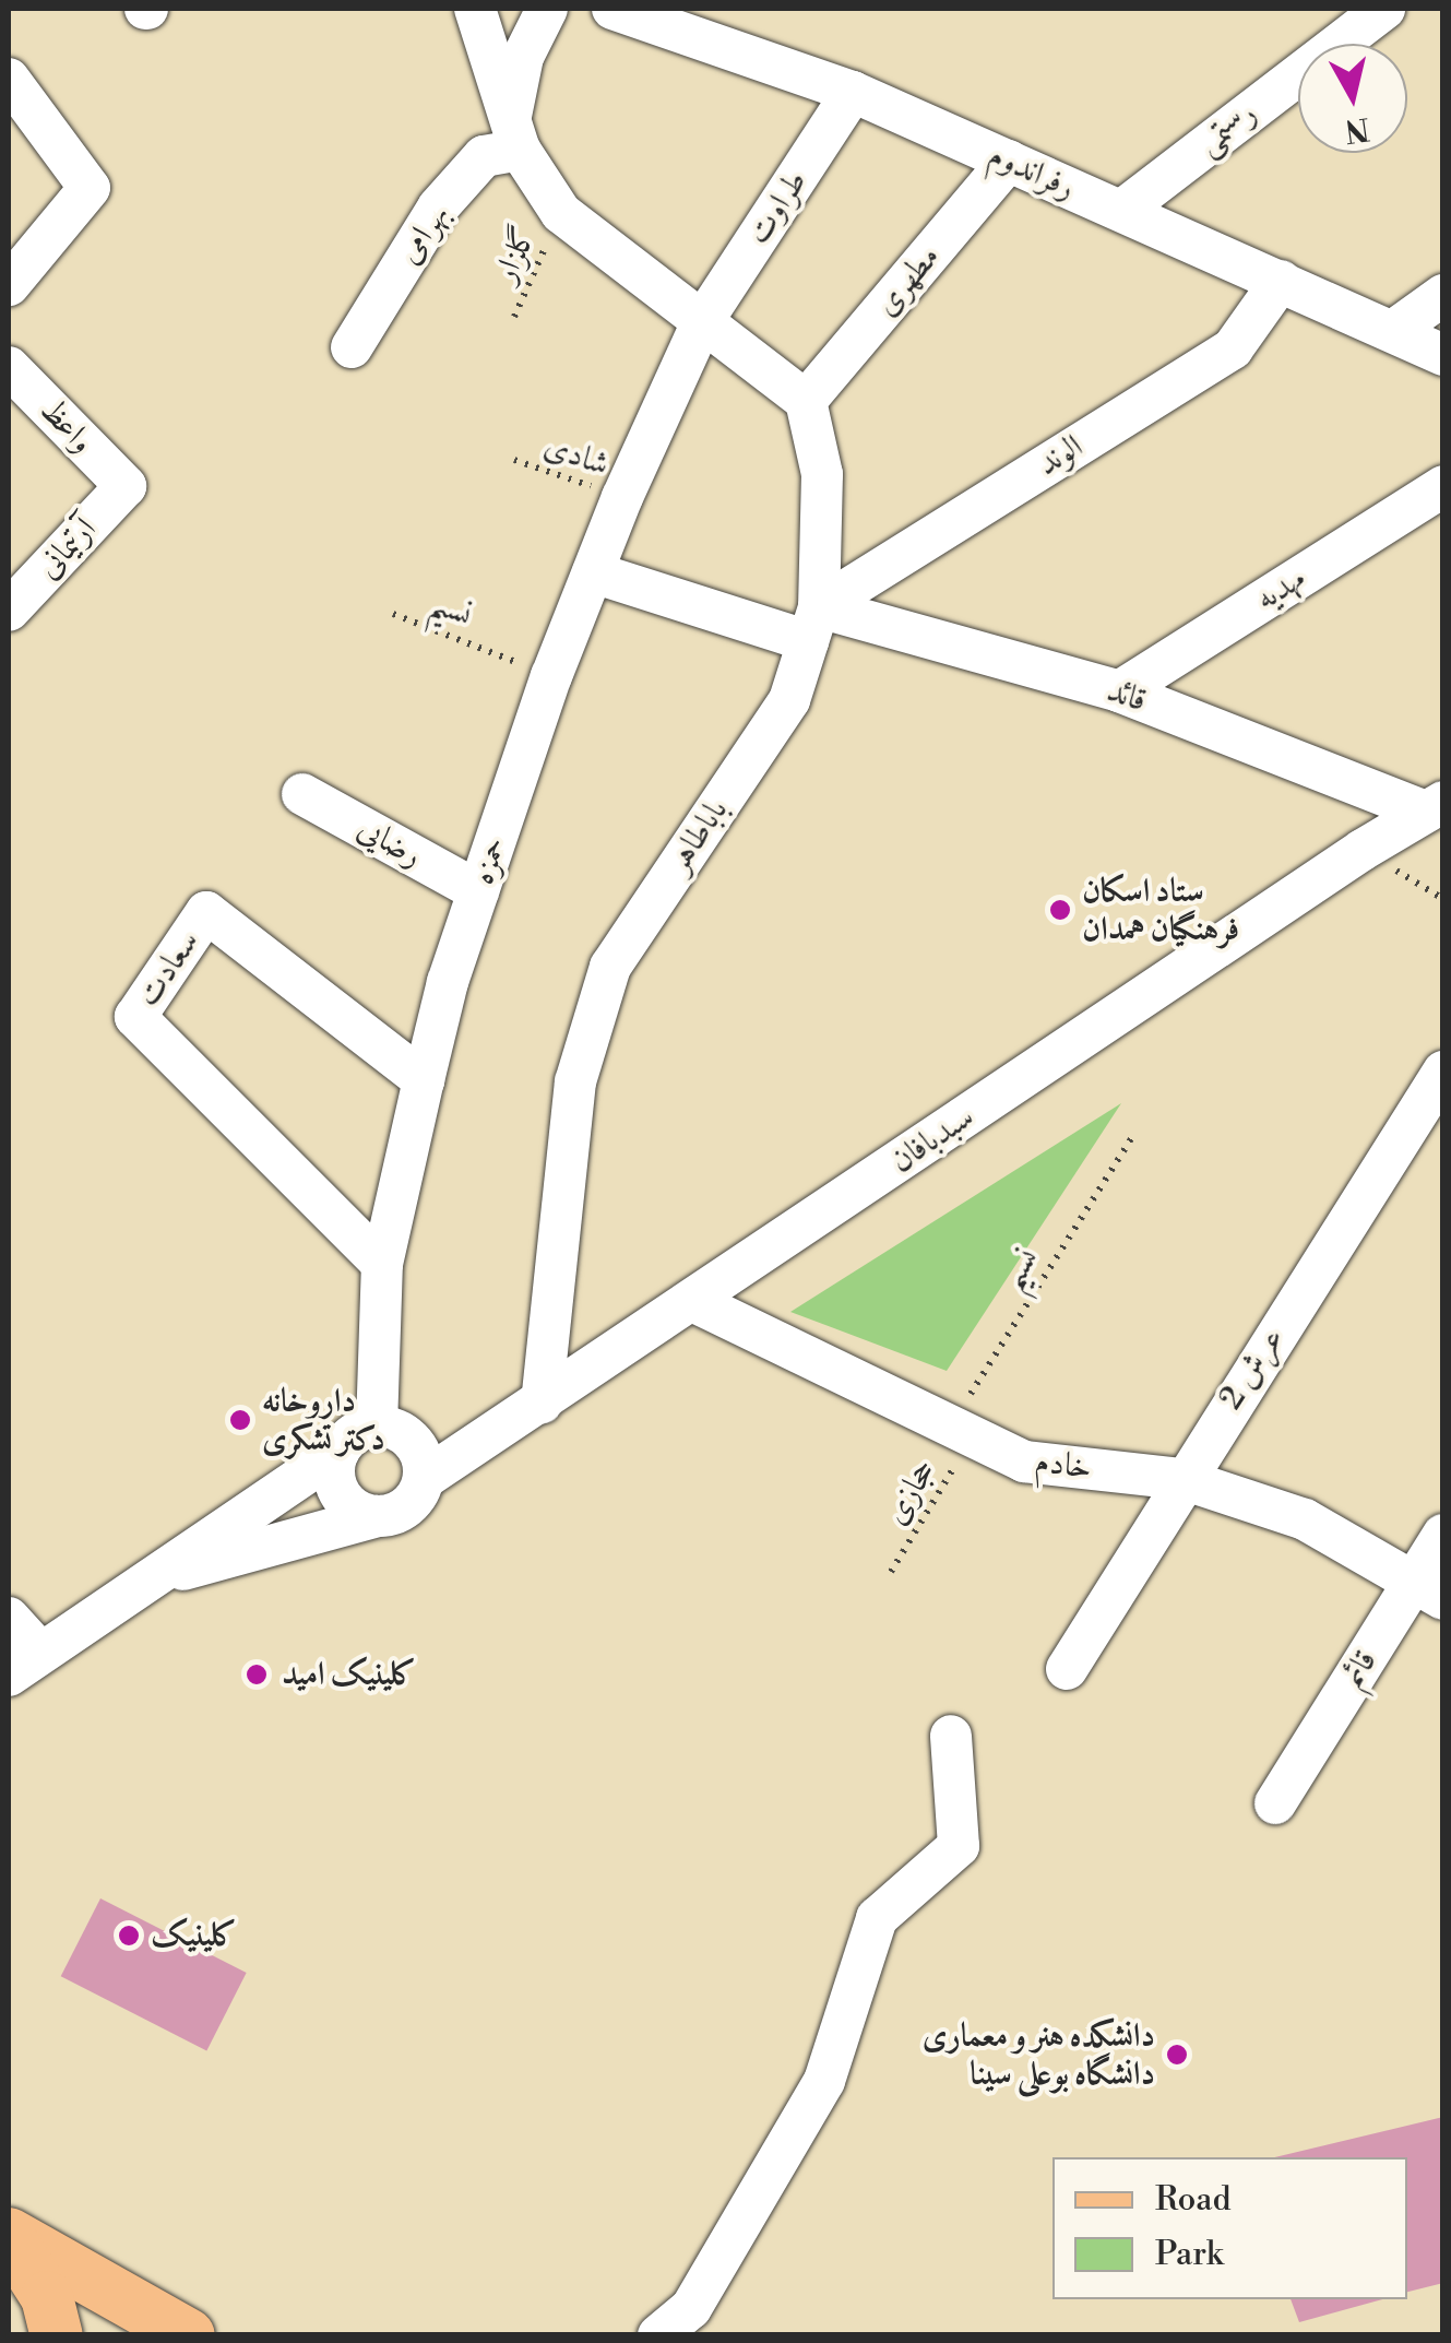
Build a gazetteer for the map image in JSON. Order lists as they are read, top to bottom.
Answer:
{
  "streets": {
    "street": [
      "رستمی",
      "رفراندوم",
      "طراوت",
      "بهرامی",
      "مطهری",
      "واعظ",
      "الوند",
      "آرتیمانی",
      "مهدیه",
      "قائد",
      "باباطاهر",
      "رضایی",
      "حمزه",
      "سعادت",
      "سبدبافان",
      "عرش 2",
      "خادم",
      "قائم"
    ],
    "path": [
      "گلزار",
      "شادی",
      "نسیم",
      "حجازی"
    ]
  },
  "crossings": [
    ["رستمی", "رفراندوم"],
    ["رفراندوم", "طراوت"],
    ["رفراندوم", "مطهری"],
    ["رفراندوم", "الوند"],
    ["طراوت", "حمزه"],
    ["مطهری", "باباطاهر"],
    ["واعظ", "آرتیمانی"],
    ["شادی", "حمزه"],
    ["الوند", "قائد"],
    ["الوند", "باباطاهر"],
    ["مهدیه", "قائد"],
    ["نسیم", "حمزه"],
    ["نسیم", "خادم"],
    ["نسیم", "حجازی"],
    ["قائد", "باباطاهر"],
    ["قائد", "سبدبافان"],
    ["باباطاهر", "سبدبافان"],
    ["رضایی", "حمزه"],
    ["حمزه", "سعادت"],
    ["حمزه", "سبدبافان"],
    ["سبدبافان", "خادم"],
    ["عرش 2", "خادم"],
    ["خادم", "حجازی"],
    ["خادم", "قائم"]
  ],
  "places": [
    "ستاد اسکان فرهنگیان همدان",
    "داروخانه دکتر تشکری",
    "کلینیک امید",
    "کلینیک",
    "دانشکده هنر و معماری دانشگاه بوعلی سینا"
  ],
  "legend": ["Road", "Park"],
  "north": "bottom"
}
